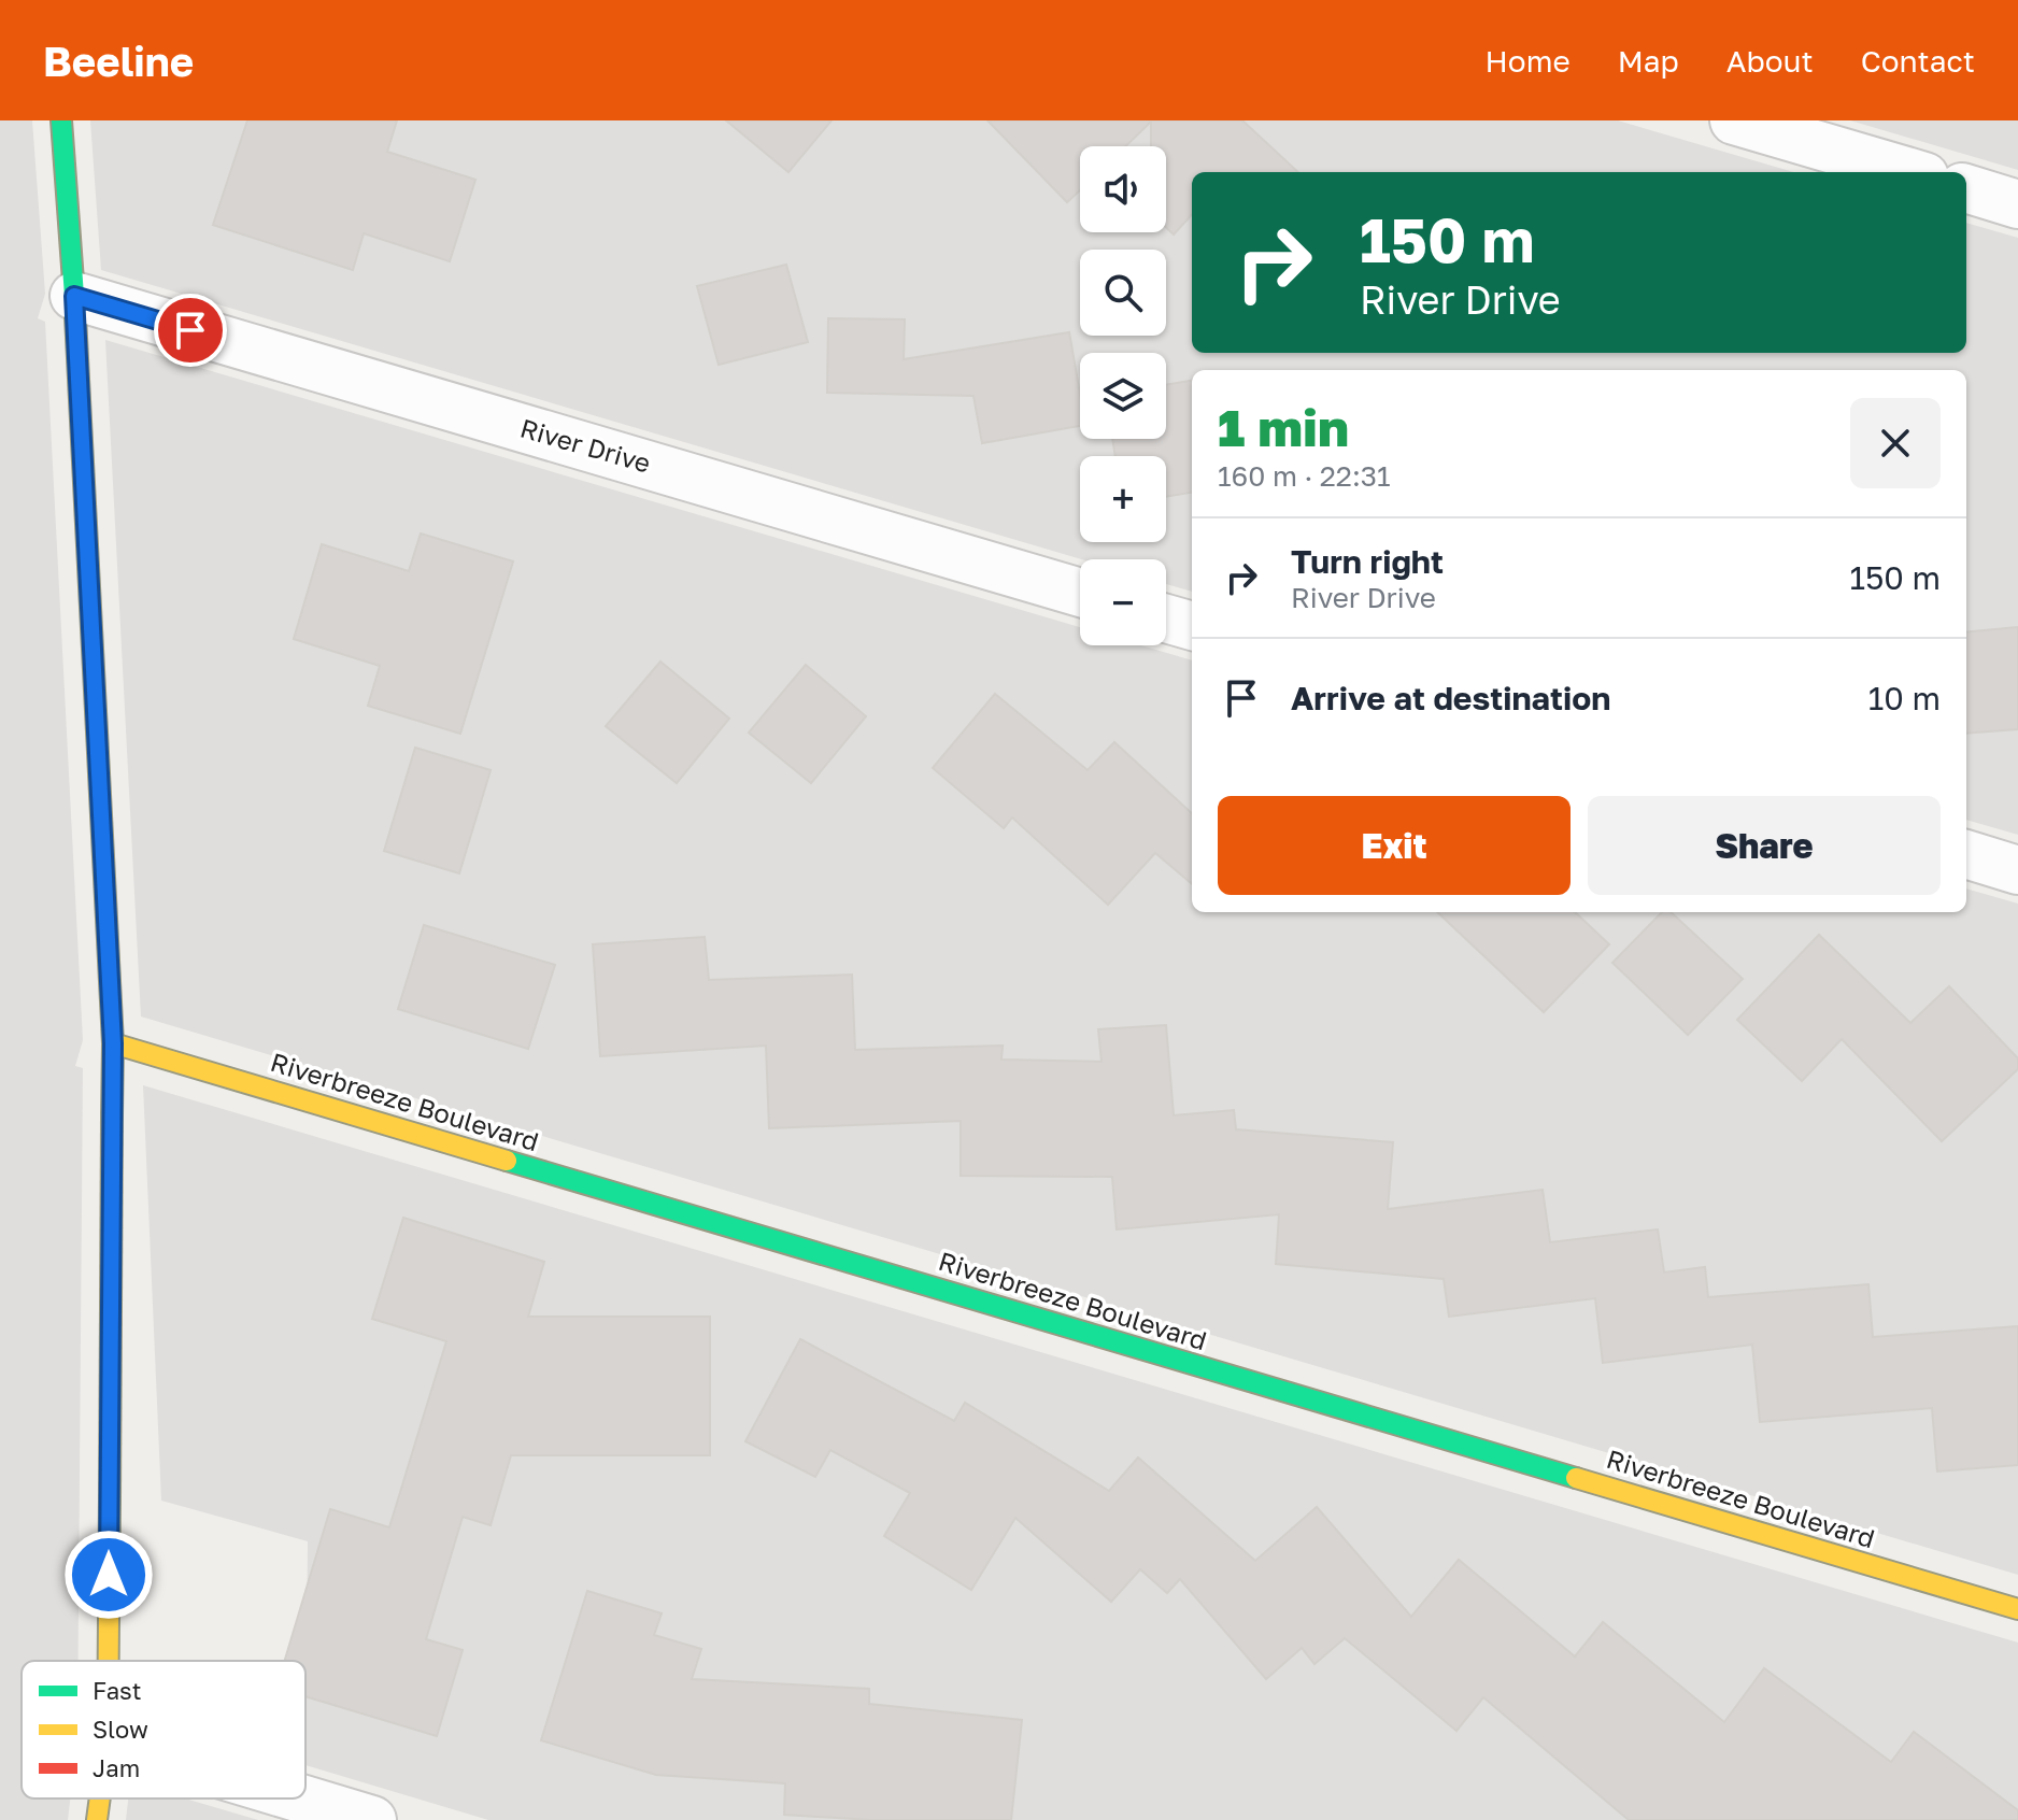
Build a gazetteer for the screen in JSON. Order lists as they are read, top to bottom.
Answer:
{
  "streets": {
    "street": ["River Drive", "Riverbreeze Boulevard"]
  },
  "legend": ["Fast", "Slow", "Jam"],
  "page": {
    "header": "Beeline",
    "nav": [
      "Home",
      "Map",
      "About",
      "Contact"
    ],
    "map_buttons": ["+", "−"],
    "turn": ["150 m", "River Drive"],
    "heading": ["1 min", "160 m · 22:31"],
    "list": [
      {
        "name": "Turn right",
        "note": "River Drive",
        "value": "150 m"
      },
      {
        "name": "Arrive at destination",
        "value": "10 m"
      }
    ],
    "buttons": ["Exit", "Share"]
  }
}
